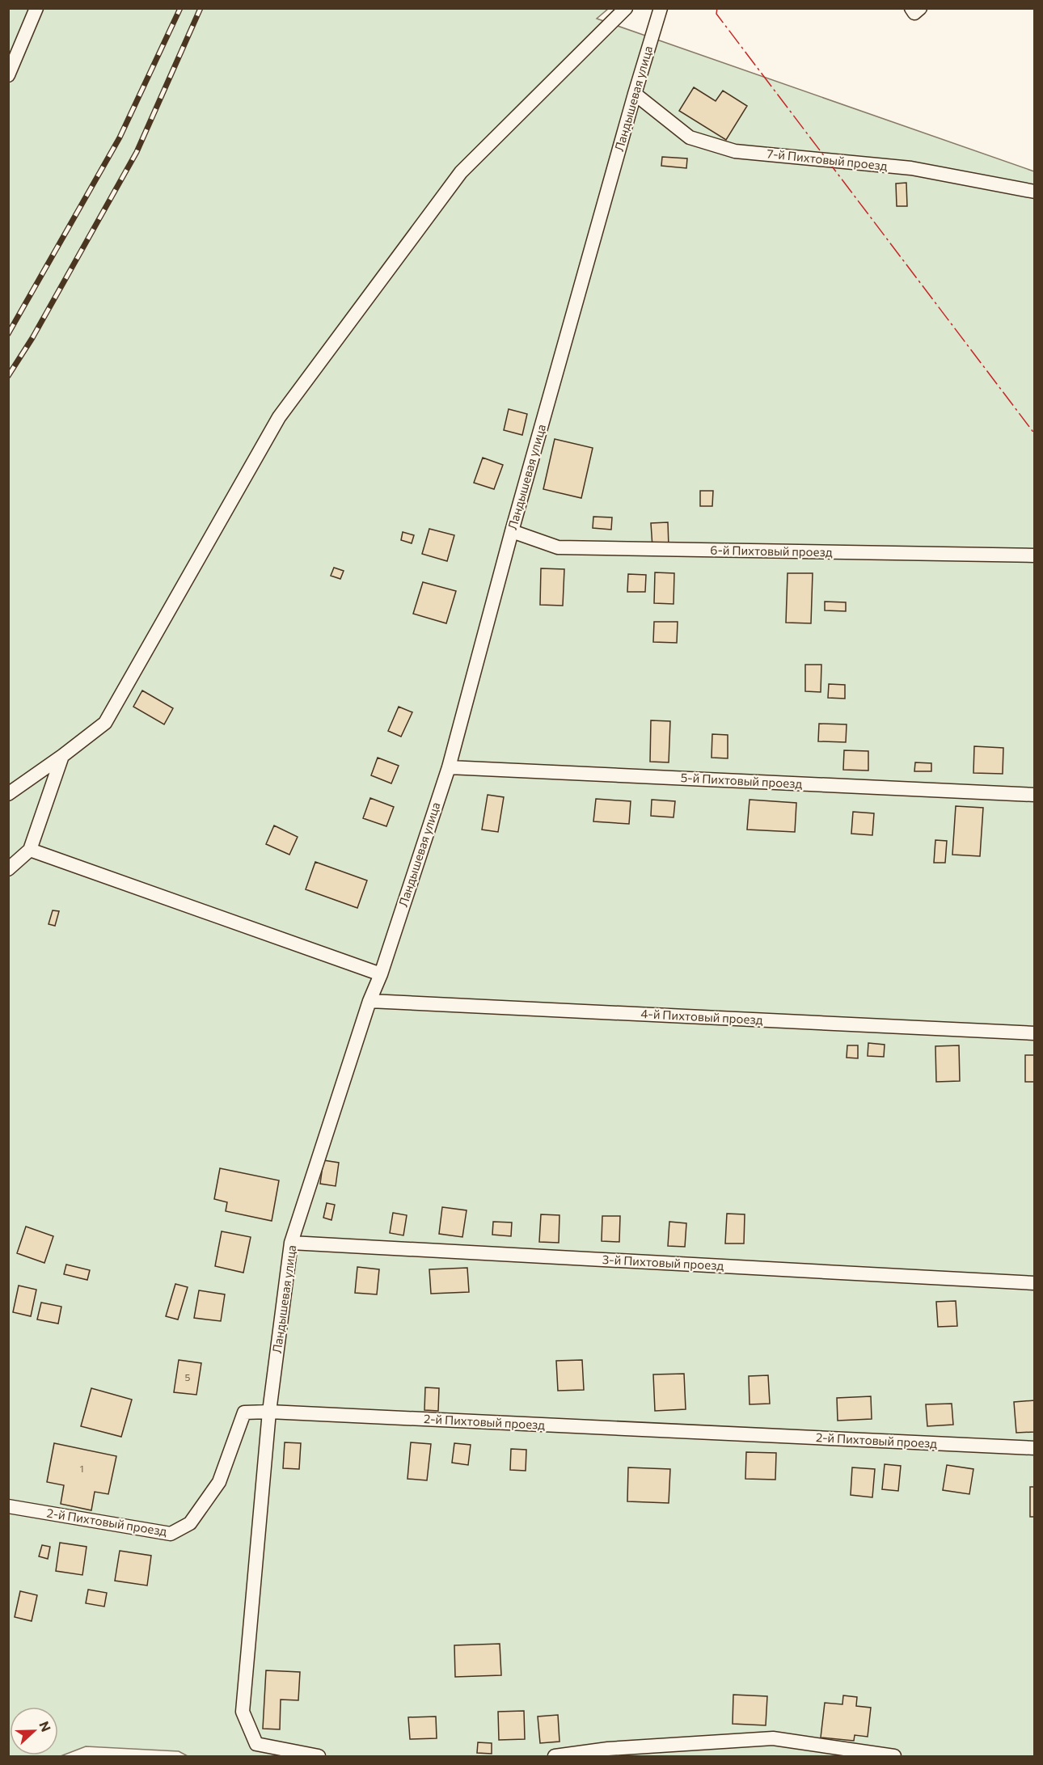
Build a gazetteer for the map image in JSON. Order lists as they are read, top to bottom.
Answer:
{
  "streets": {
    "lane": [
      "Ландышевая улица",
      "7-й Пихтовый проезд",
      "6-й Пихтовый проезд",
      "5-й Пихтовый проезд",
      "4-й Пихтовый проезд",
      "3-й Пихтовый проезд",
      "2-й Пихтовый проезд"
    ]
  },
  "crossings": [
    ["Ландышевая улица", "7-й Пихтовый проезд"],
    ["Ландышевая улица", "6-й Пихтовый проезд"],
    ["Ландышевая улица", "5-й Пихтовый проезд"],
    ["Ландышевая улица", "4-й Пихтовый проезд"],
    ["Ландышевая улица", "3-й Пихтовый проезд"],
    ["Ландышевая улица", "2-й Пихтовый проезд"]
  ],
  "house_numbers": ["5", "1"],
  "north": "right"
}
